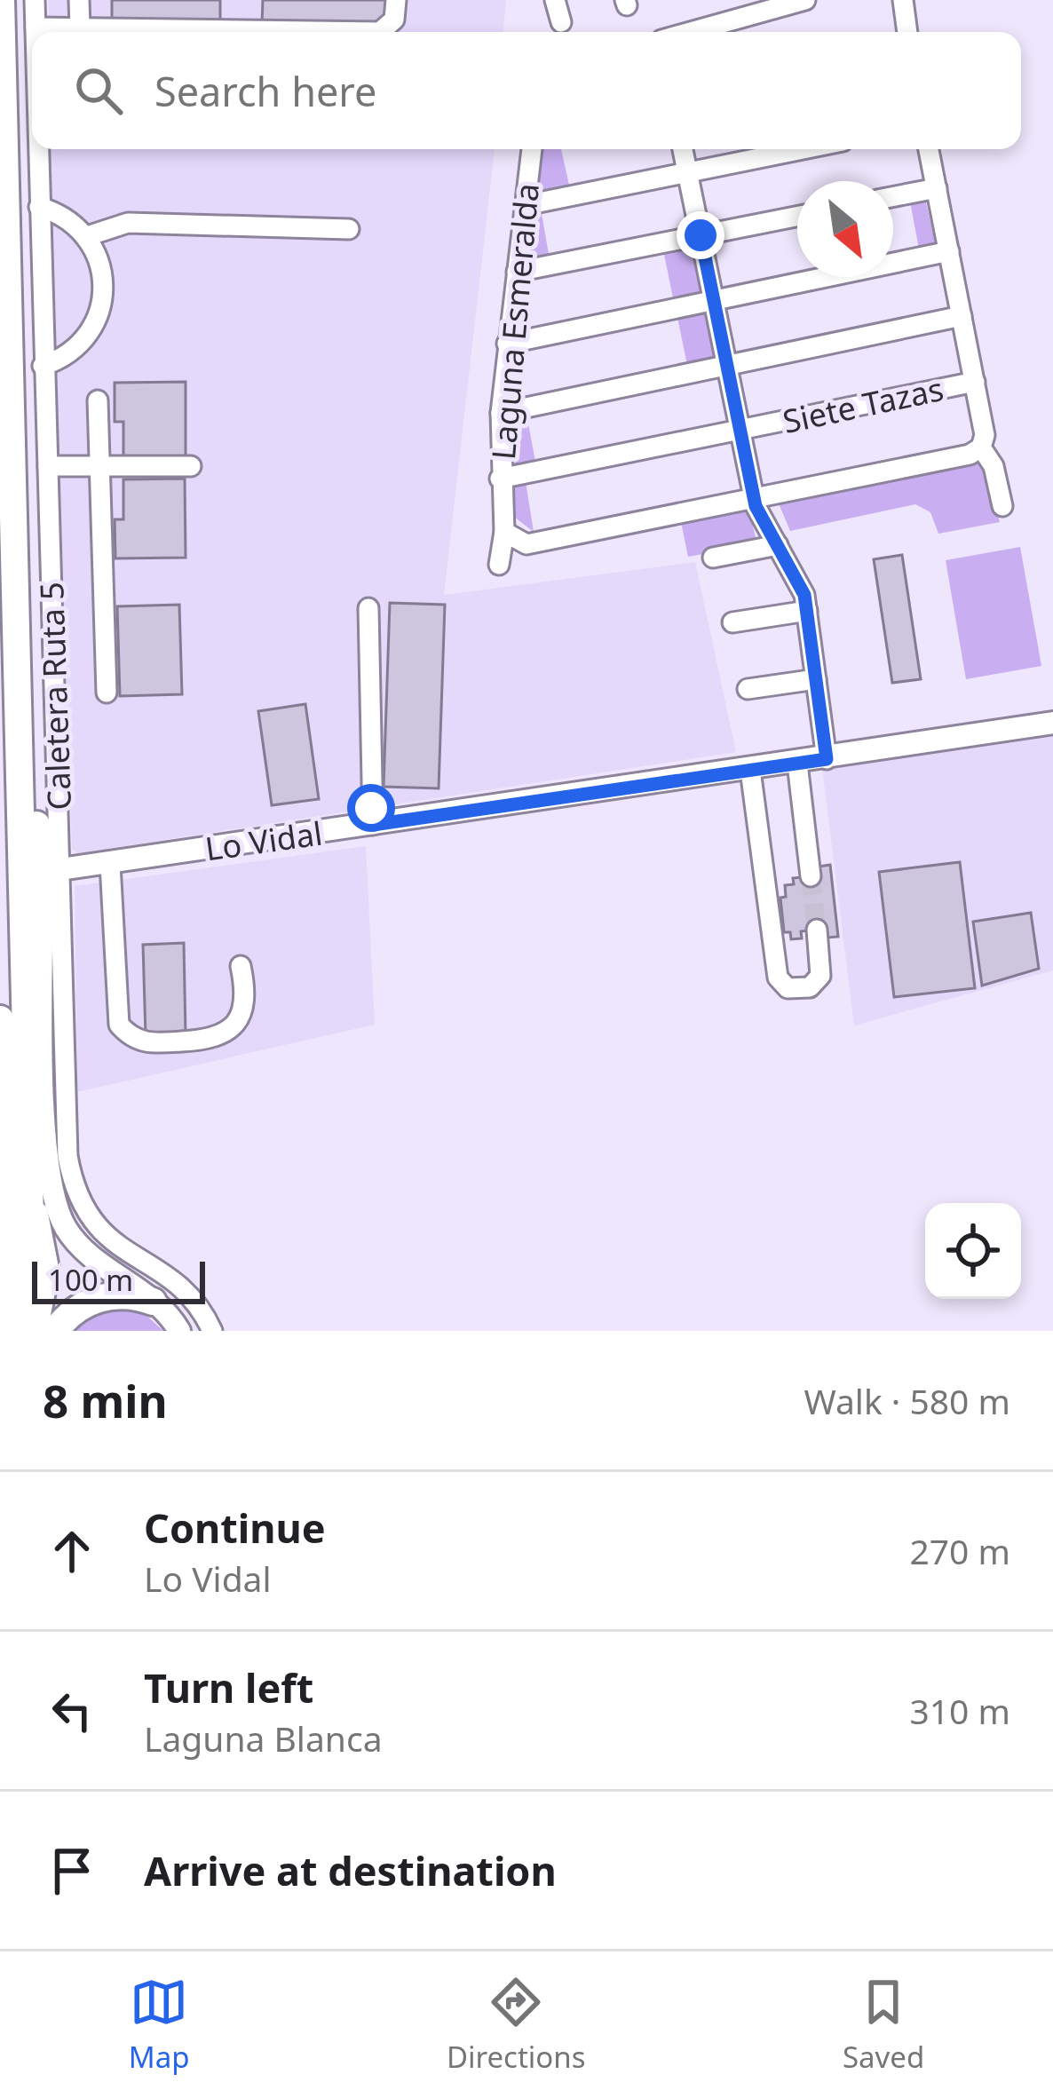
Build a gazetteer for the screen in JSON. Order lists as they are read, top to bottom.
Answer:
{
  "streets": {
    "main road": ["Lo Vidal"],
    "street": ["Laguna Esmeralda", "Siete Tazas", "Caletera Ruta 5"]
  },
  "crossings": [
    ["Laguna Esmeralda", "Siete Tazas"],
    ["Caletera Ruta 5", "Lo Vidal"]
  ],
  "scale_bar": "100 m",
  "north": "bottom right",
  "page": {
    "search": "Search here",
    "scale": "100 m",
    "heading": ["8 min", "Walk · 580 m"],
    "list": [
      ["Continue", "Lo Vidal", "270 m"],
      ["Turn left", "Laguna Blanca", "310 m"],
      "Arrive at destination"
    ],
    "nav": ["Map", "Directions", "Saved"]
  }
}
